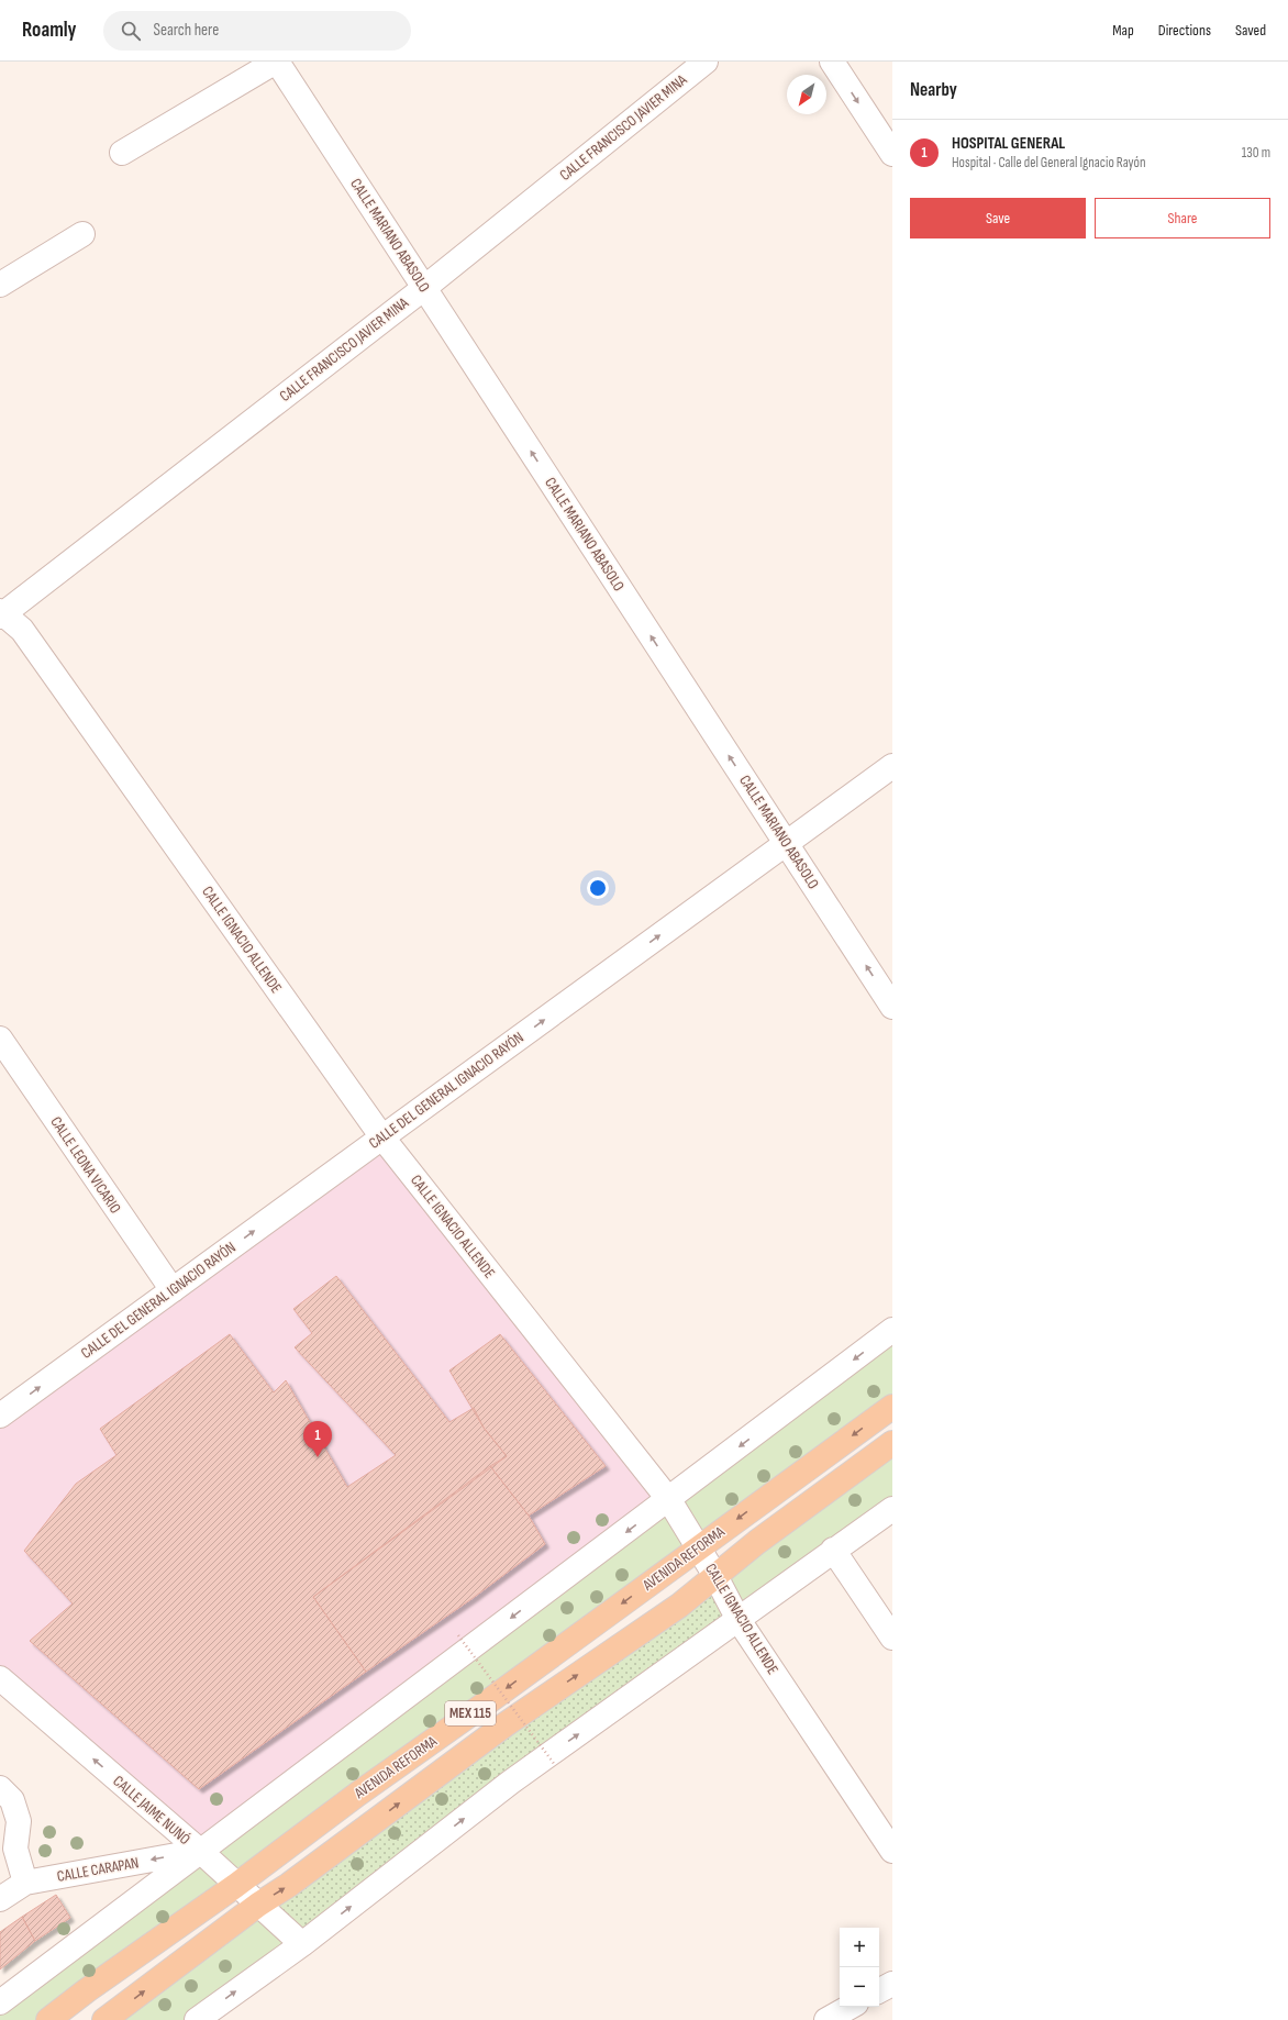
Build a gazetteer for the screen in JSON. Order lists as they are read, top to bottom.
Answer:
{
  "streets": {
    "main road": ["AVENIDA REFORMA", "MEX 115"],
    "street": [
      "CALLE FRANCISCO JAVIER MINA",
      "CALLE MARIANO ABASOLO",
      "CALLE IGNACIO ALLENDE",
      "CALLE DEL GENERAL IGNACIO RAYÓN",
      "CALLE LEONA VICARIO",
      "CALLE JAIME NUNÓ",
      "CALLE CARAPAN"
    ]
  },
  "crossings": [
    ["CALLE FRANCISCO JAVIER MINA", "CALLE MARIANO ABASOLO"],
    ["CALLE FRANCISCO JAVIER MINA", "CALLE IGNACIO ALLENDE"],
    ["CALLE MARIANO ABASOLO", "CALLE DEL GENERAL IGNACIO RAYÓN"],
    ["CALLE IGNACIO ALLENDE", "CALLE DEL GENERAL IGNACIO RAYÓN"],
    ["CALLE IGNACIO ALLENDE", "AVENIDA REFORMA"],
    ["CALLE DEL GENERAL IGNACIO RAYÓN", "CALLE LEONA VICARIO"],
    ["AVENIDA REFORMA", "CALLE JAIME NUNÓ"],
    ["CALLE JAIME NUNÓ", "CALLE CARAPAN"]
  ],
  "one_way": [
    "CALLE MARIANO ABASOLO",
    "CALLE DEL GENERAL IGNACIO RAYÓN",
    "CALLE JAIME NUNÓ",
    "CALLE CARAPAN"
  ],
  "north": "bottom left",
  "page": {
    "header": "Roamly",
    "search": "Search here",
    "nav": ["Map", "Directions", "Saved"],
    "heading": "Nearby",
    "list": [
      {
        "mark": "1",
        "name": "HOSPITAL GENERAL",
        "note": "Hospital · Calle del General Ignacio Rayón",
        "value": "130 m"
      }
    ],
    "buttons": ["Save", "Share"],
    "pins": "1",
    "map_buttons": ["+", "−"]
  }
}
